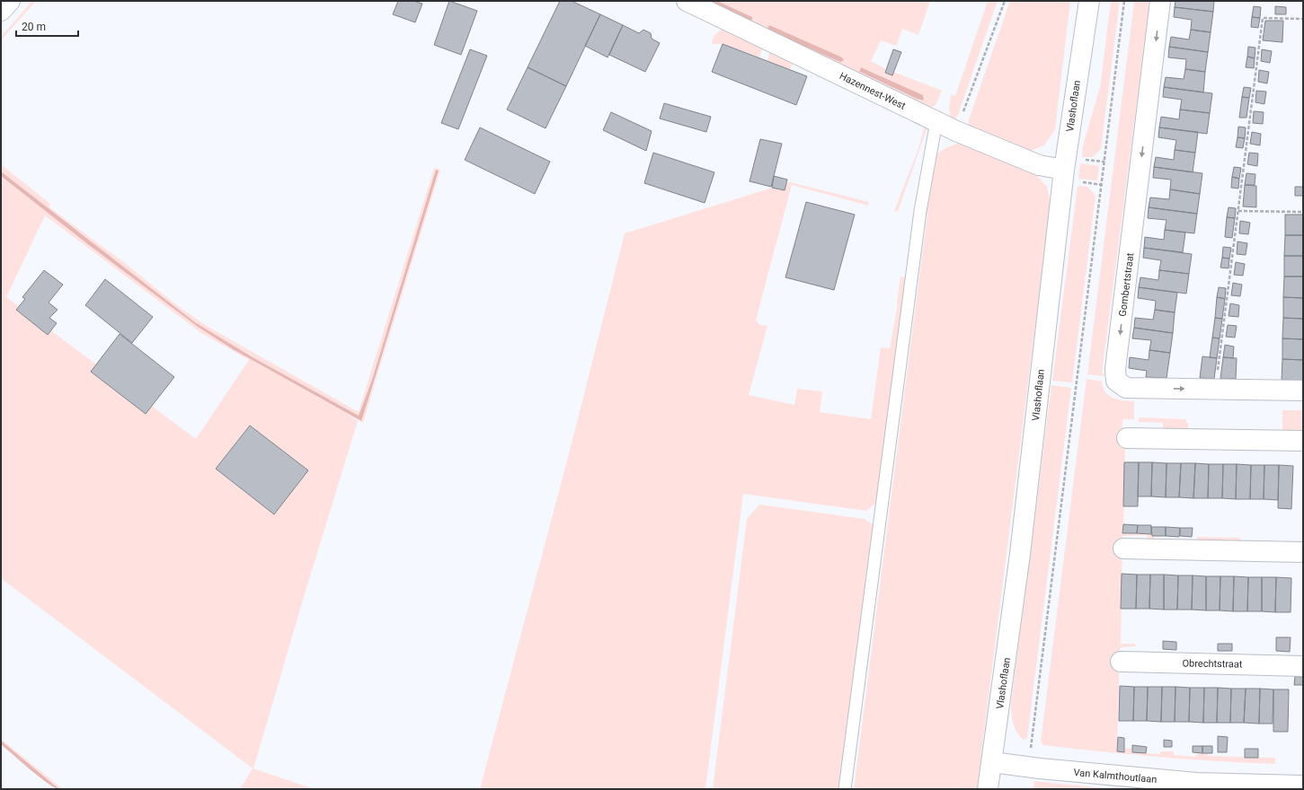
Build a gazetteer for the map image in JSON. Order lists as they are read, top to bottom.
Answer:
{
  "streets": {
    "street": [
      "Hazennest-West",
      "Vlashoflaan",
      "Gombertstraat",
      "Obrechtstraat",
      "Van Kalmthoutlaan"
    ]
  },
  "crossings": [
    ["Hazennest-West", "Vlashoflaan"],
    ["Vlashoflaan", "Van Kalmthoutlaan"]
  ],
  "one_way": ["Gombertstraat"],
  "scale_bar": "20 m"
}
